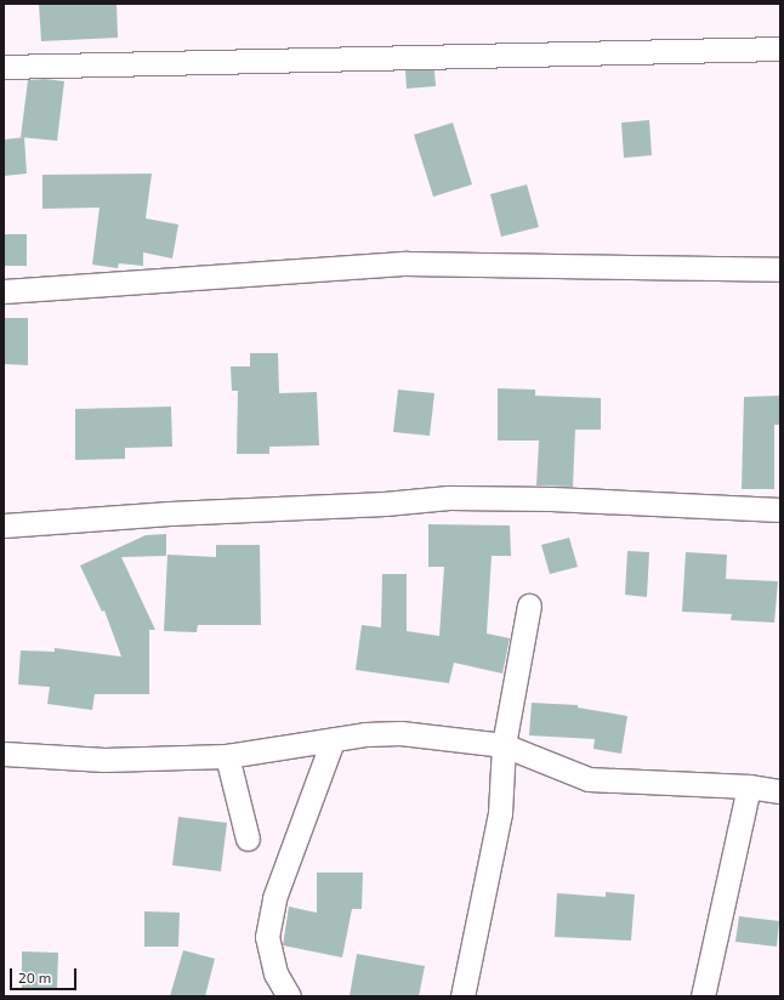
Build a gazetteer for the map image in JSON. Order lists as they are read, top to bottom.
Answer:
{
  "scale_bar": "20 m"
}
